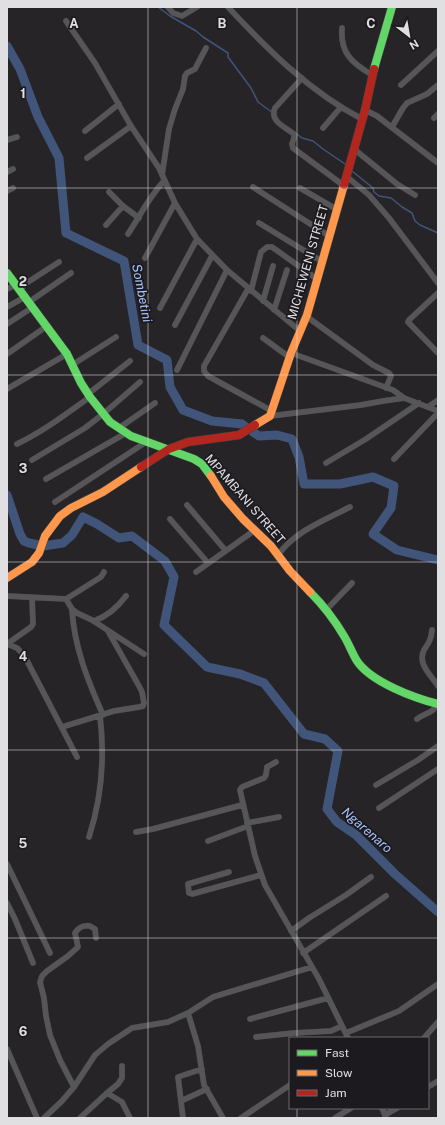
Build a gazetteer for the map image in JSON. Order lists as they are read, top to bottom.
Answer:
{
  "streets": {
    "street": ["MICHEWENI STREET", "MPAMBANI STREET"]
  },
  "water": ["Sombetini", "Ngarenaro"],
  "legend": ["Fast", "Slow", "Jam"],
  "north": "bottom right",
  "grid": {
    "columns": ["A", "B", "C"],
    "rows": [
      "1",
      "2",
      "3",
      "4",
      "5",
      "6"
    ]
  }
}
